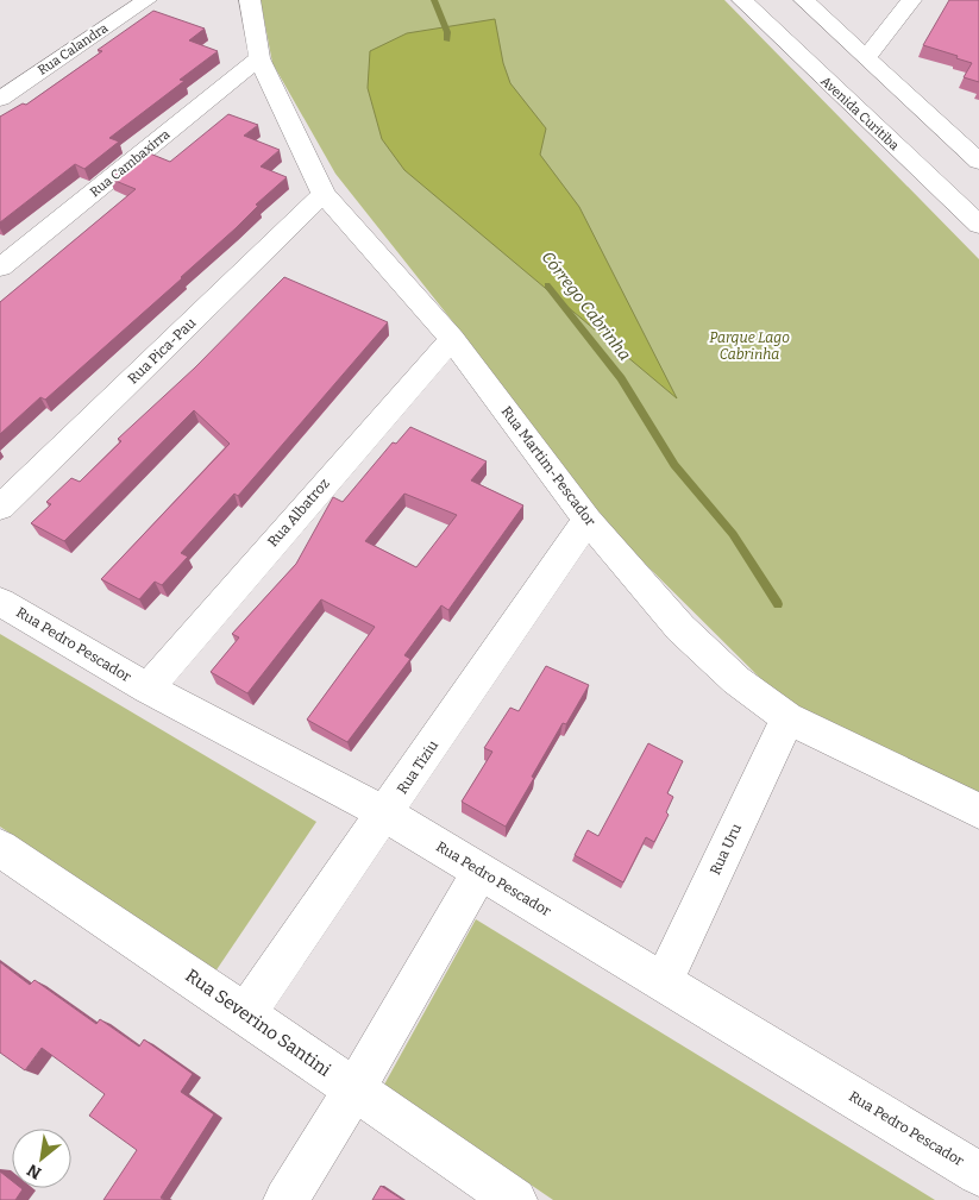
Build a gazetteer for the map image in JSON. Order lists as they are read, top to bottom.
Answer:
{
  "streets": {
    "street": [
      "Rua Calandra",
      "Avenida Curitiba",
      "Rua Cambaxirra",
      "Rua Pica-Pau",
      "Rua Martim-Pescador",
      "Rua Albatroz",
      "Rua Pedro Pescador",
      "Rua Tiziu",
      "Rua Uru",
      "Rua Severino Santini"
    ]
  },
  "crossings": [
    ["Rua Cambaxirra", "Rua Martim-Pescador"],
    ["Rua Pica-Pau", "Rua Martim-Pescador"],
    ["Rua Martim-Pescador", "Rua Albatroz"],
    ["Rua Martim-Pescador", "Rua Tiziu"],
    ["Rua Martim-Pescador", "Rua Uru"],
    ["Rua Albatroz", "Rua Pedro Pescador"],
    ["Rua Pedro Pescador", "Rua Tiziu"],
    ["Rua Pedro Pescador", "Rua Uru"],
    ["Rua Tiziu", "Rua Severino Santini"]
  ],
  "water": ["Córrego Cabrinha"],
  "parks": ["Parque Lago Cabrinha"],
  "north": "bottom left"
}
